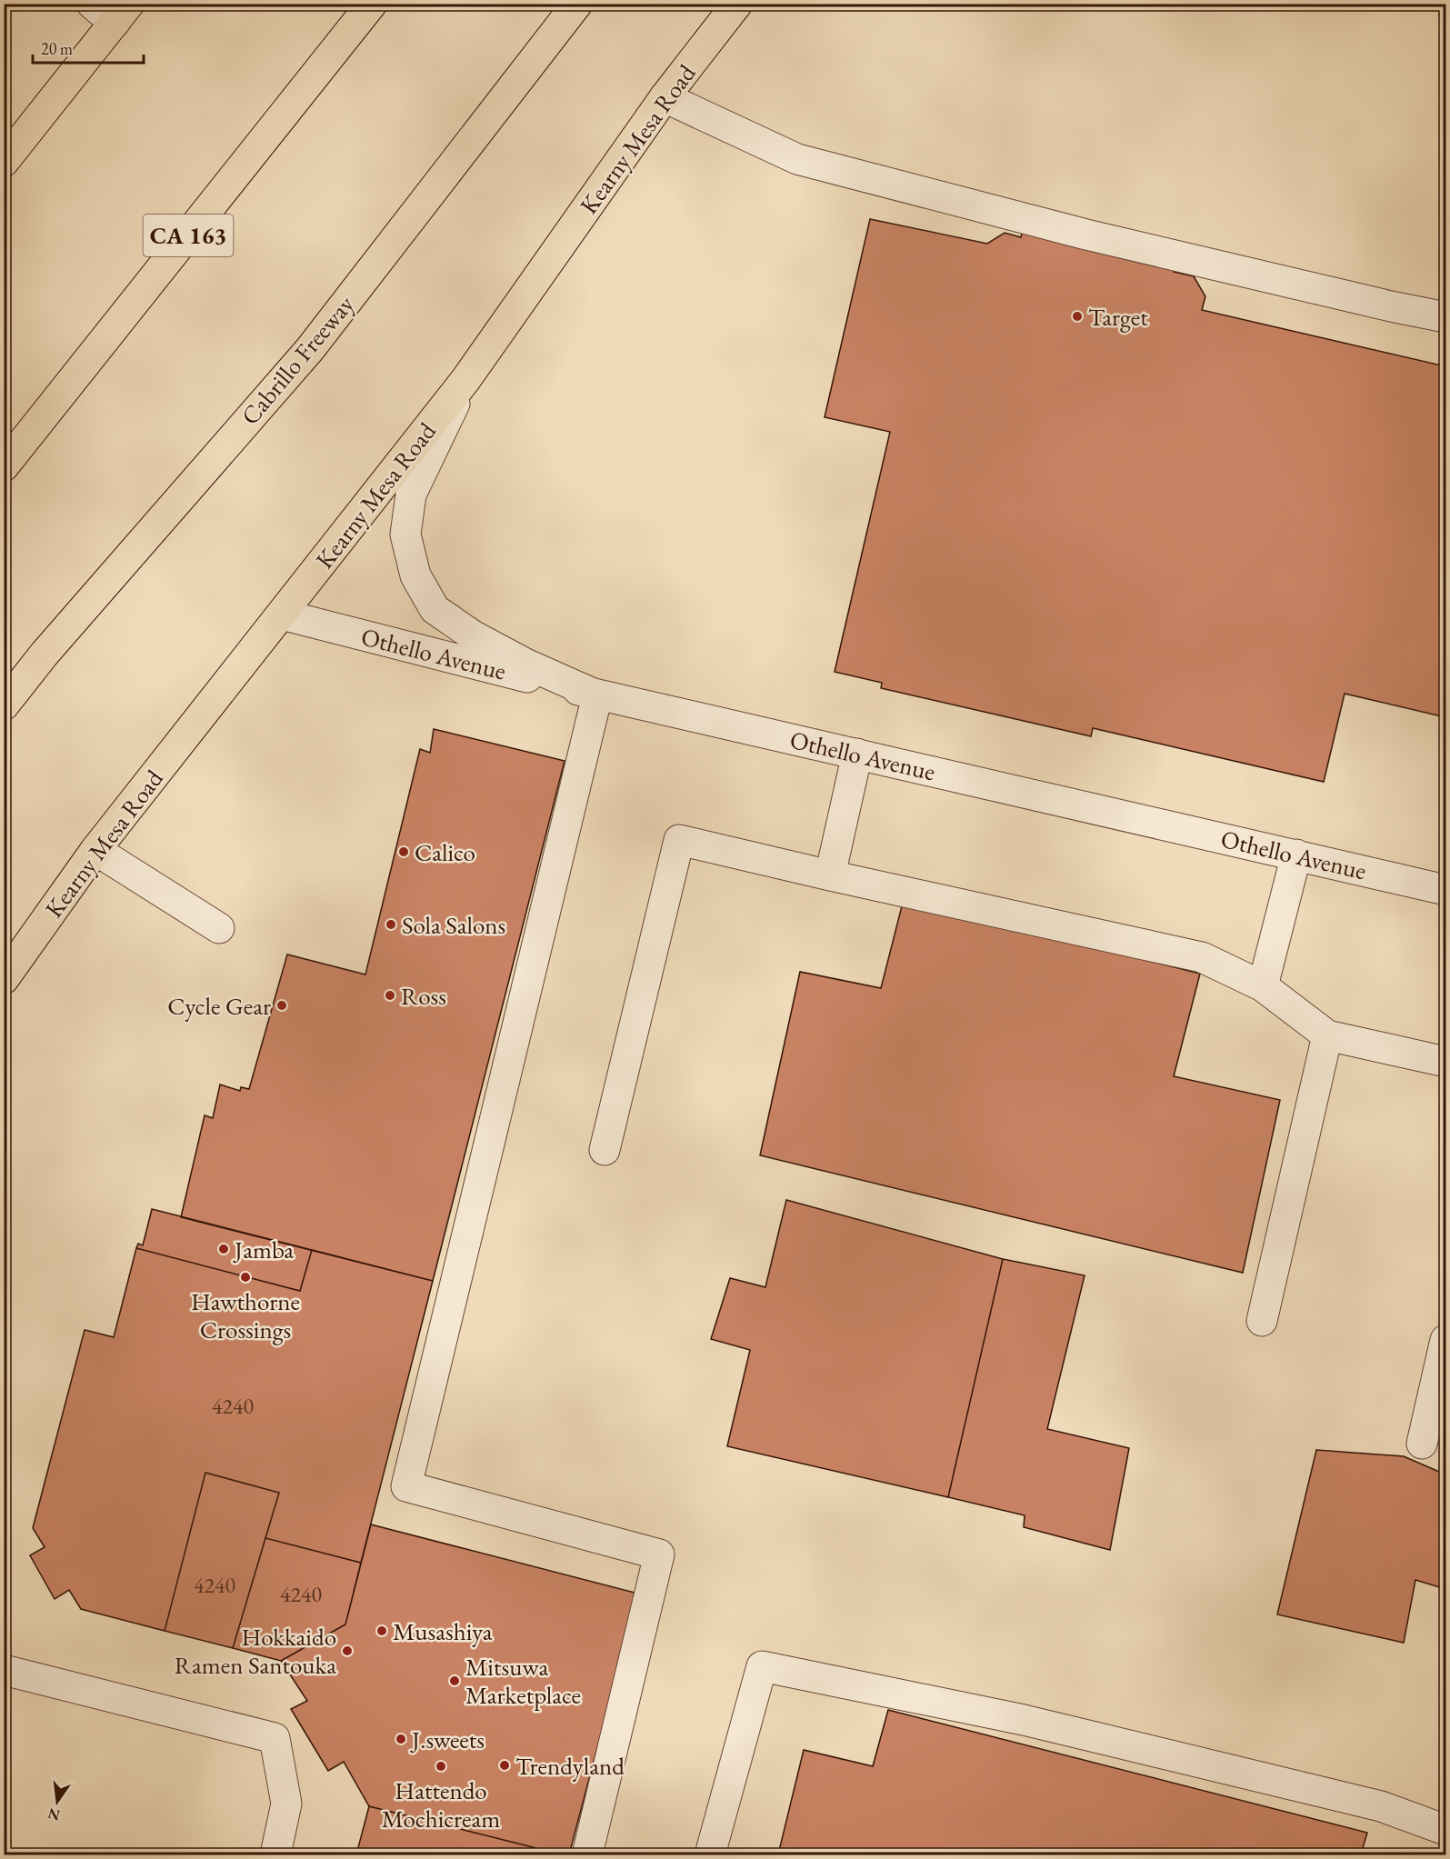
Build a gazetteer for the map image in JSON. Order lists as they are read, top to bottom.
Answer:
{
  "streets": {
    "main road": ["Kearny Mesa Road", "CA 163", "Cabrillo Freeway"],
    "street": ["Othello Avenue"]
  },
  "crossings": [
    ["Kearny Mesa Road", "Othello Avenue"]
  ],
  "places": [
    "Target",
    "Calico",
    "Sola Salons",
    "Ross",
    "Cycle Gear",
    "Jamba",
    "Hawthorne Crossings",
    "Musashiya",
    "Hokkaido Ramen Santouka",
    "Mitsuwa Marketplace",
    "J.sweets",
    "Trendyland",
    "Hattendo Mochicream"
  ],
  "house_numbers": ["4240", "4240", "4240"],
  "scale_bar": "20 m",
  "north": "bottom"
}
